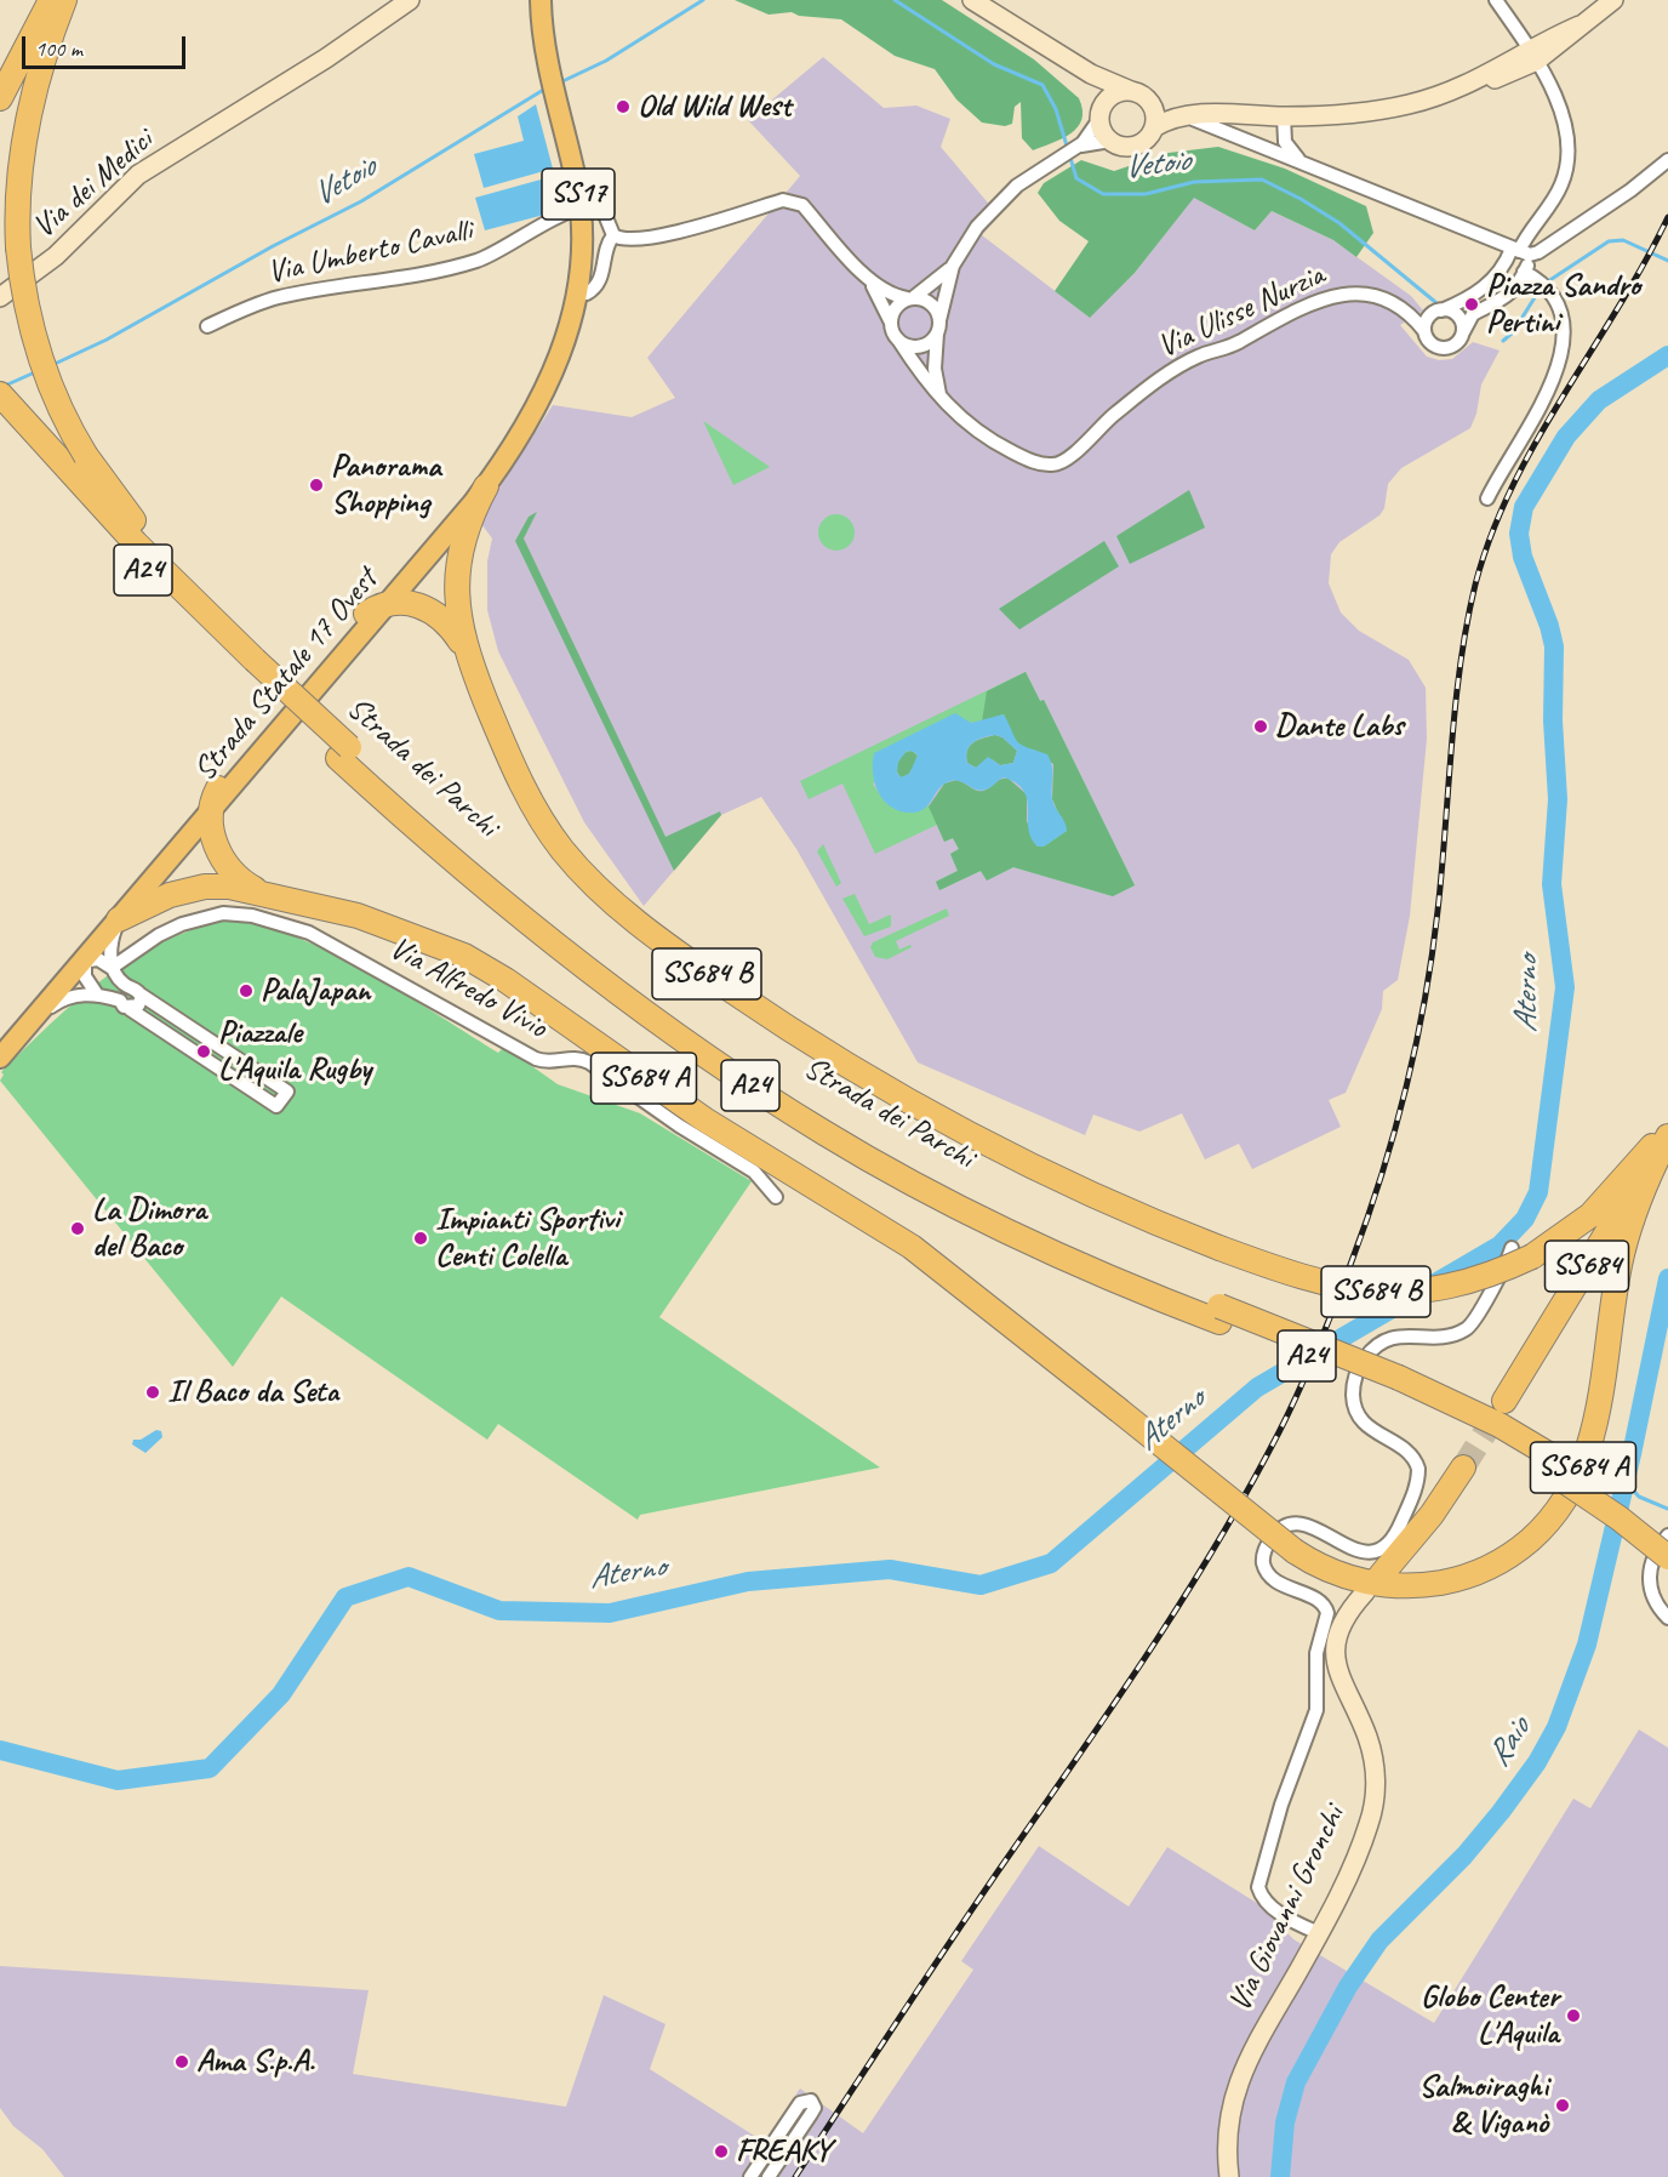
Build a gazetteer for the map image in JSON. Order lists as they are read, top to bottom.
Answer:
{
  "streets": {
    "highway": [
      "A24",
      "Strada dei Parchi",
      "SS684 B",
      "SS684 A",
      "SS684",
      "Via Giovanni Gronchi"
    ],
    "main road": ["SS17", "Strada Statale 17 Ovest"],
    "street": [
      "Via dei Medici",
      "Via Umberto Cavalli",
      "Via Ulisse Nurzia",
      "Via Alfredo Vivio"
    ]
  },
  "crossings": [
    ["Via Umberto Cavalli", "Strada Statale 17 Ovest"],
    ["Strada Statale 17 Ovest", "SS684 B"],
    ["Strada Statale 17 Ovest", "SS684 A"],
    ["SS684 B", "SS684 A"],
    ["SS684 B", "SS684"],
    ["SS684 A", "SS684"]
  ],
  "water": ["Vetoio", "Aterno", "Raio"],
  "places": [
    "Old Wild West",
    "Piazza Sandro Pertini",
    "Panorama Shopping",
    "Dante Labs",
    "PalaJapan",
    "Piazzale L'Aquila Rugby",
    "La Dimora del Baco",
    "Impianti Sportivi Centi Colella",
    "Il Baco da Seta",
    "Globo Center L'Aquila",
    "Ama S.p.A.",
    "Salmoiraghi & Viganò",
    "FREAKY"
  ],
  "scale_bar": "100 m"
}
